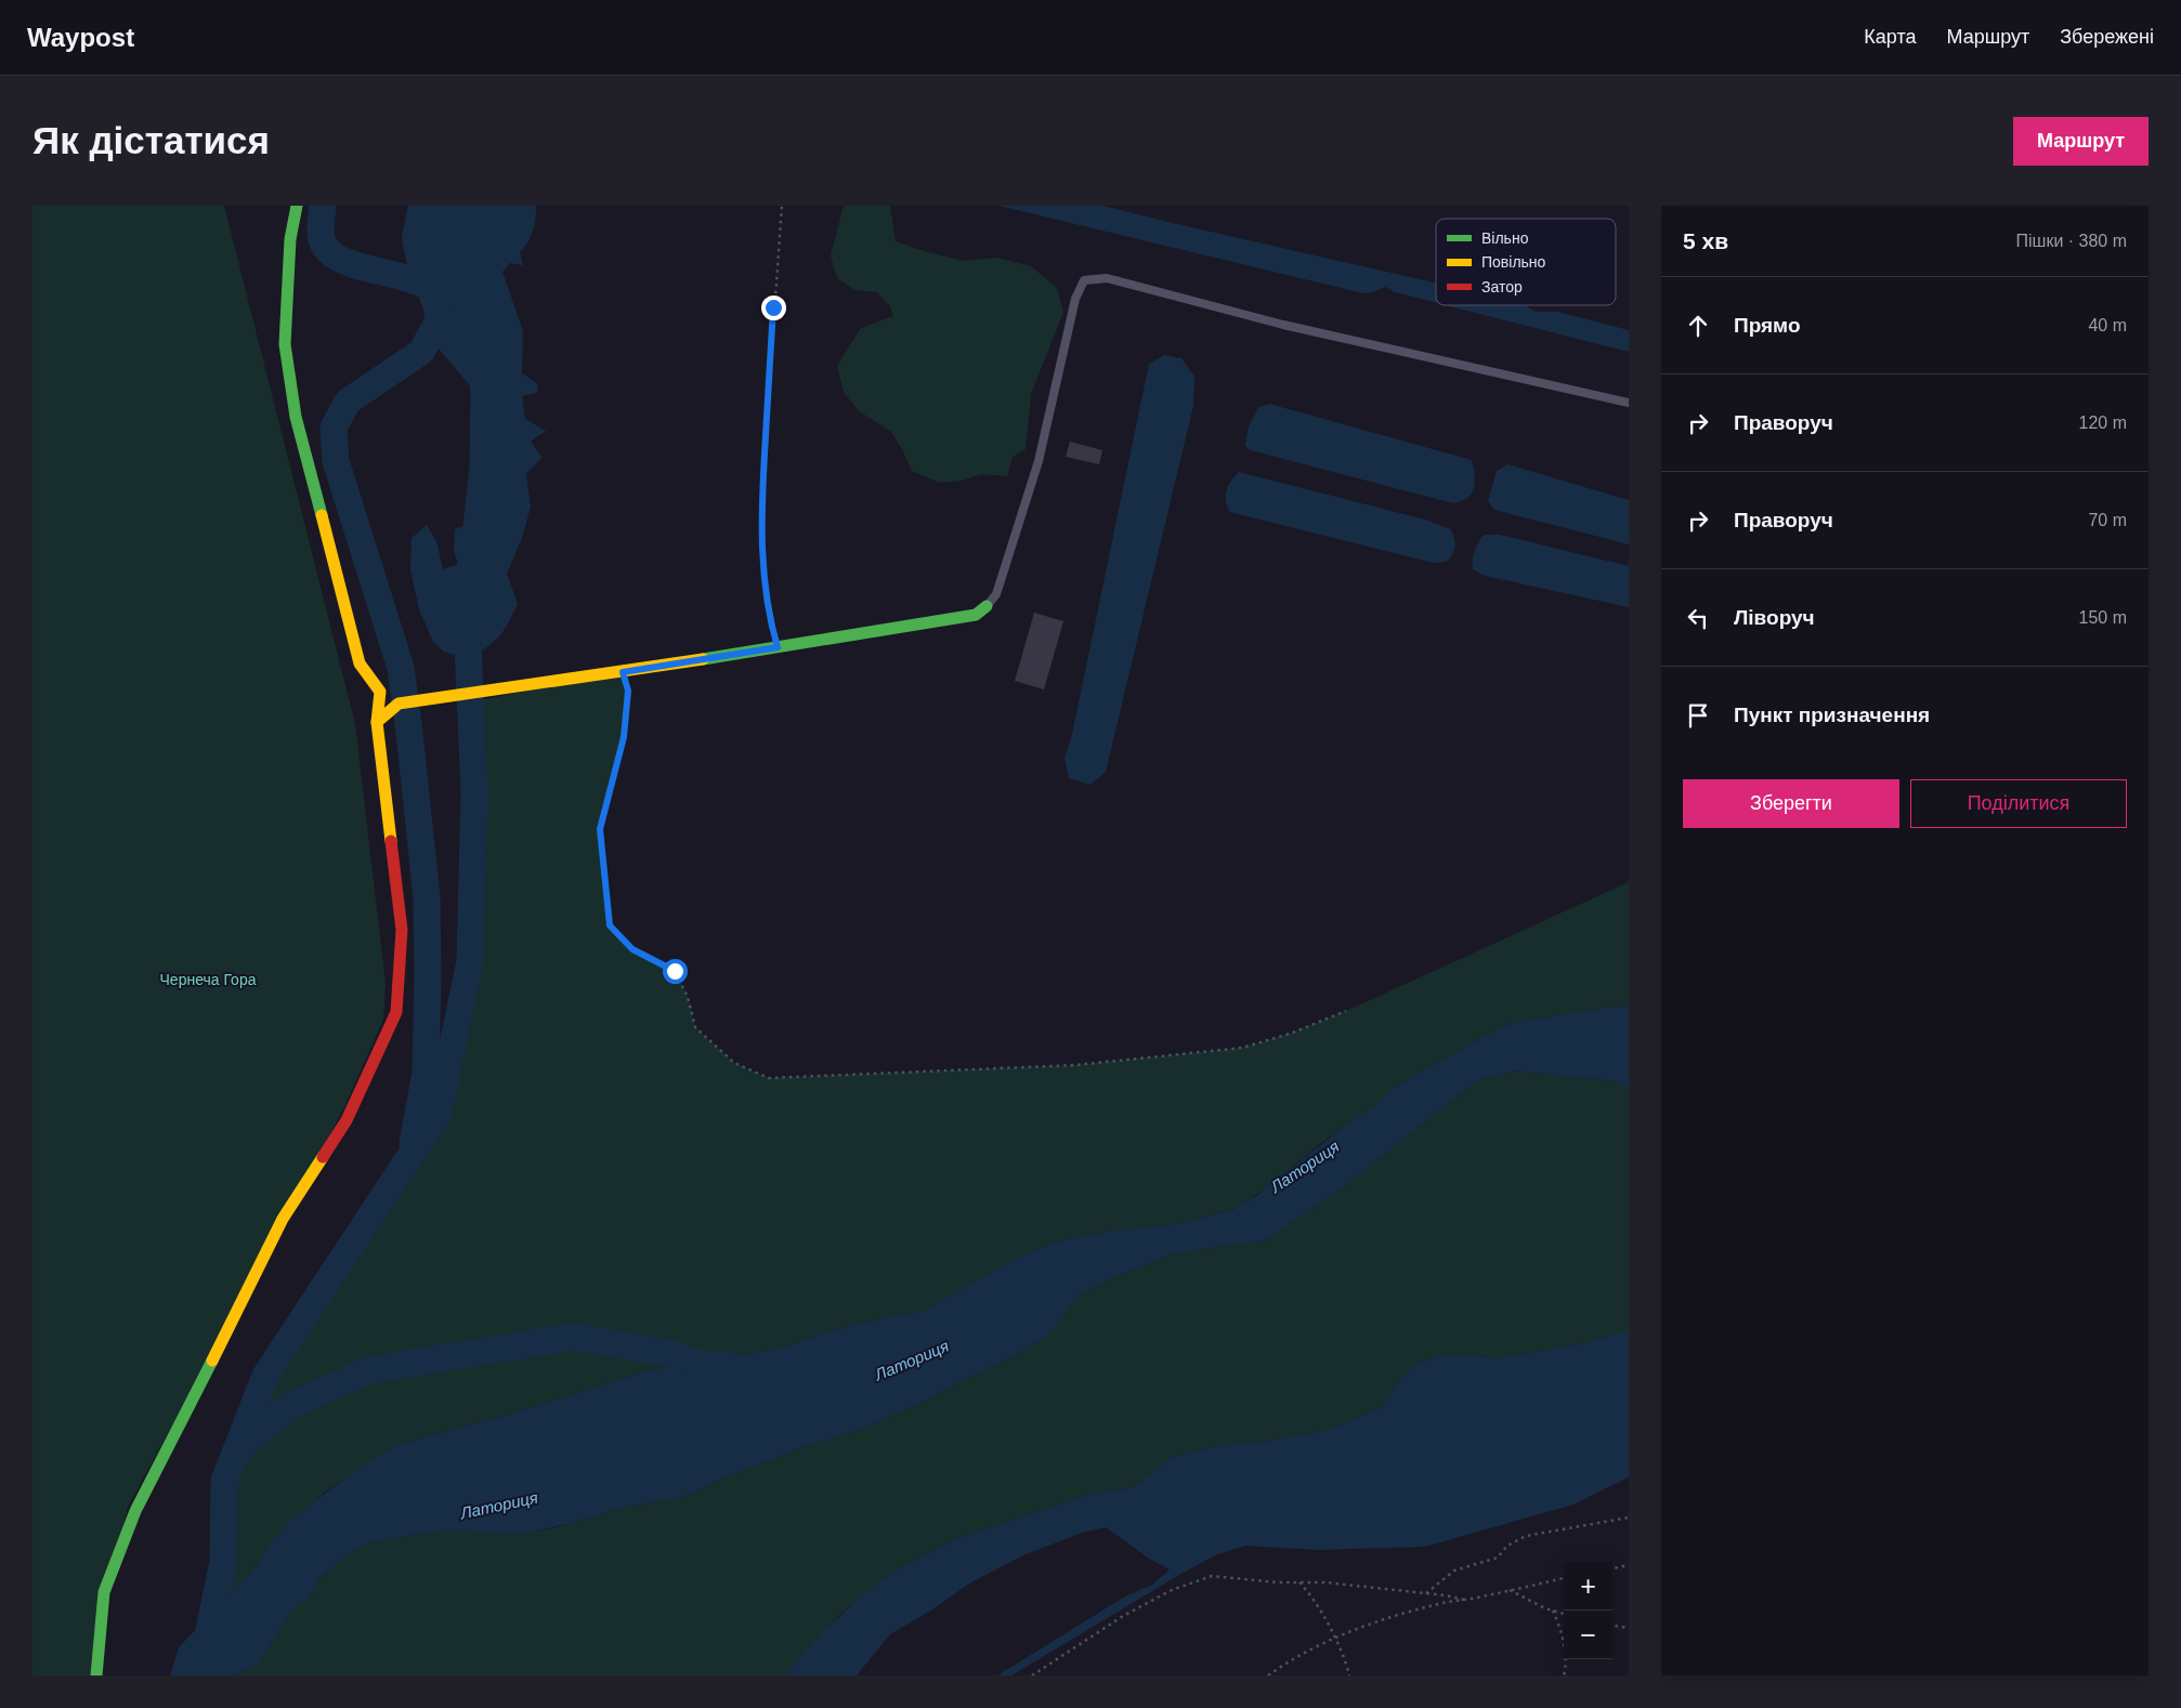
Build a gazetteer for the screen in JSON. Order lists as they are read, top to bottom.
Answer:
{
  "water": ["Латориця"],
  "parks": ["Чернеча Гора"],
  "legend": ["Вільно", "Повільно", "Затор"],
  "page": {
    "header": "Waypost",
    "nav": ["Карта", "Маршрут", "Збережені"],
    "buttons": [
      "Маршрут",
      ["Зберегти", "Поділитися"]
    ],
    "title": "Як дістатися",
    "heading": ["5 хв", "Пішки · 380 m"],
    "list": [
      ["Прямо", "40 m"],
      ["Праворуч", "120 m"],
      ["Праворуч", "70 m"],
      ["Ліворуч", "150 m"],
      "Пункт призначення"
    ],
    "map_buttons": ["+", "−"]
  }
}
